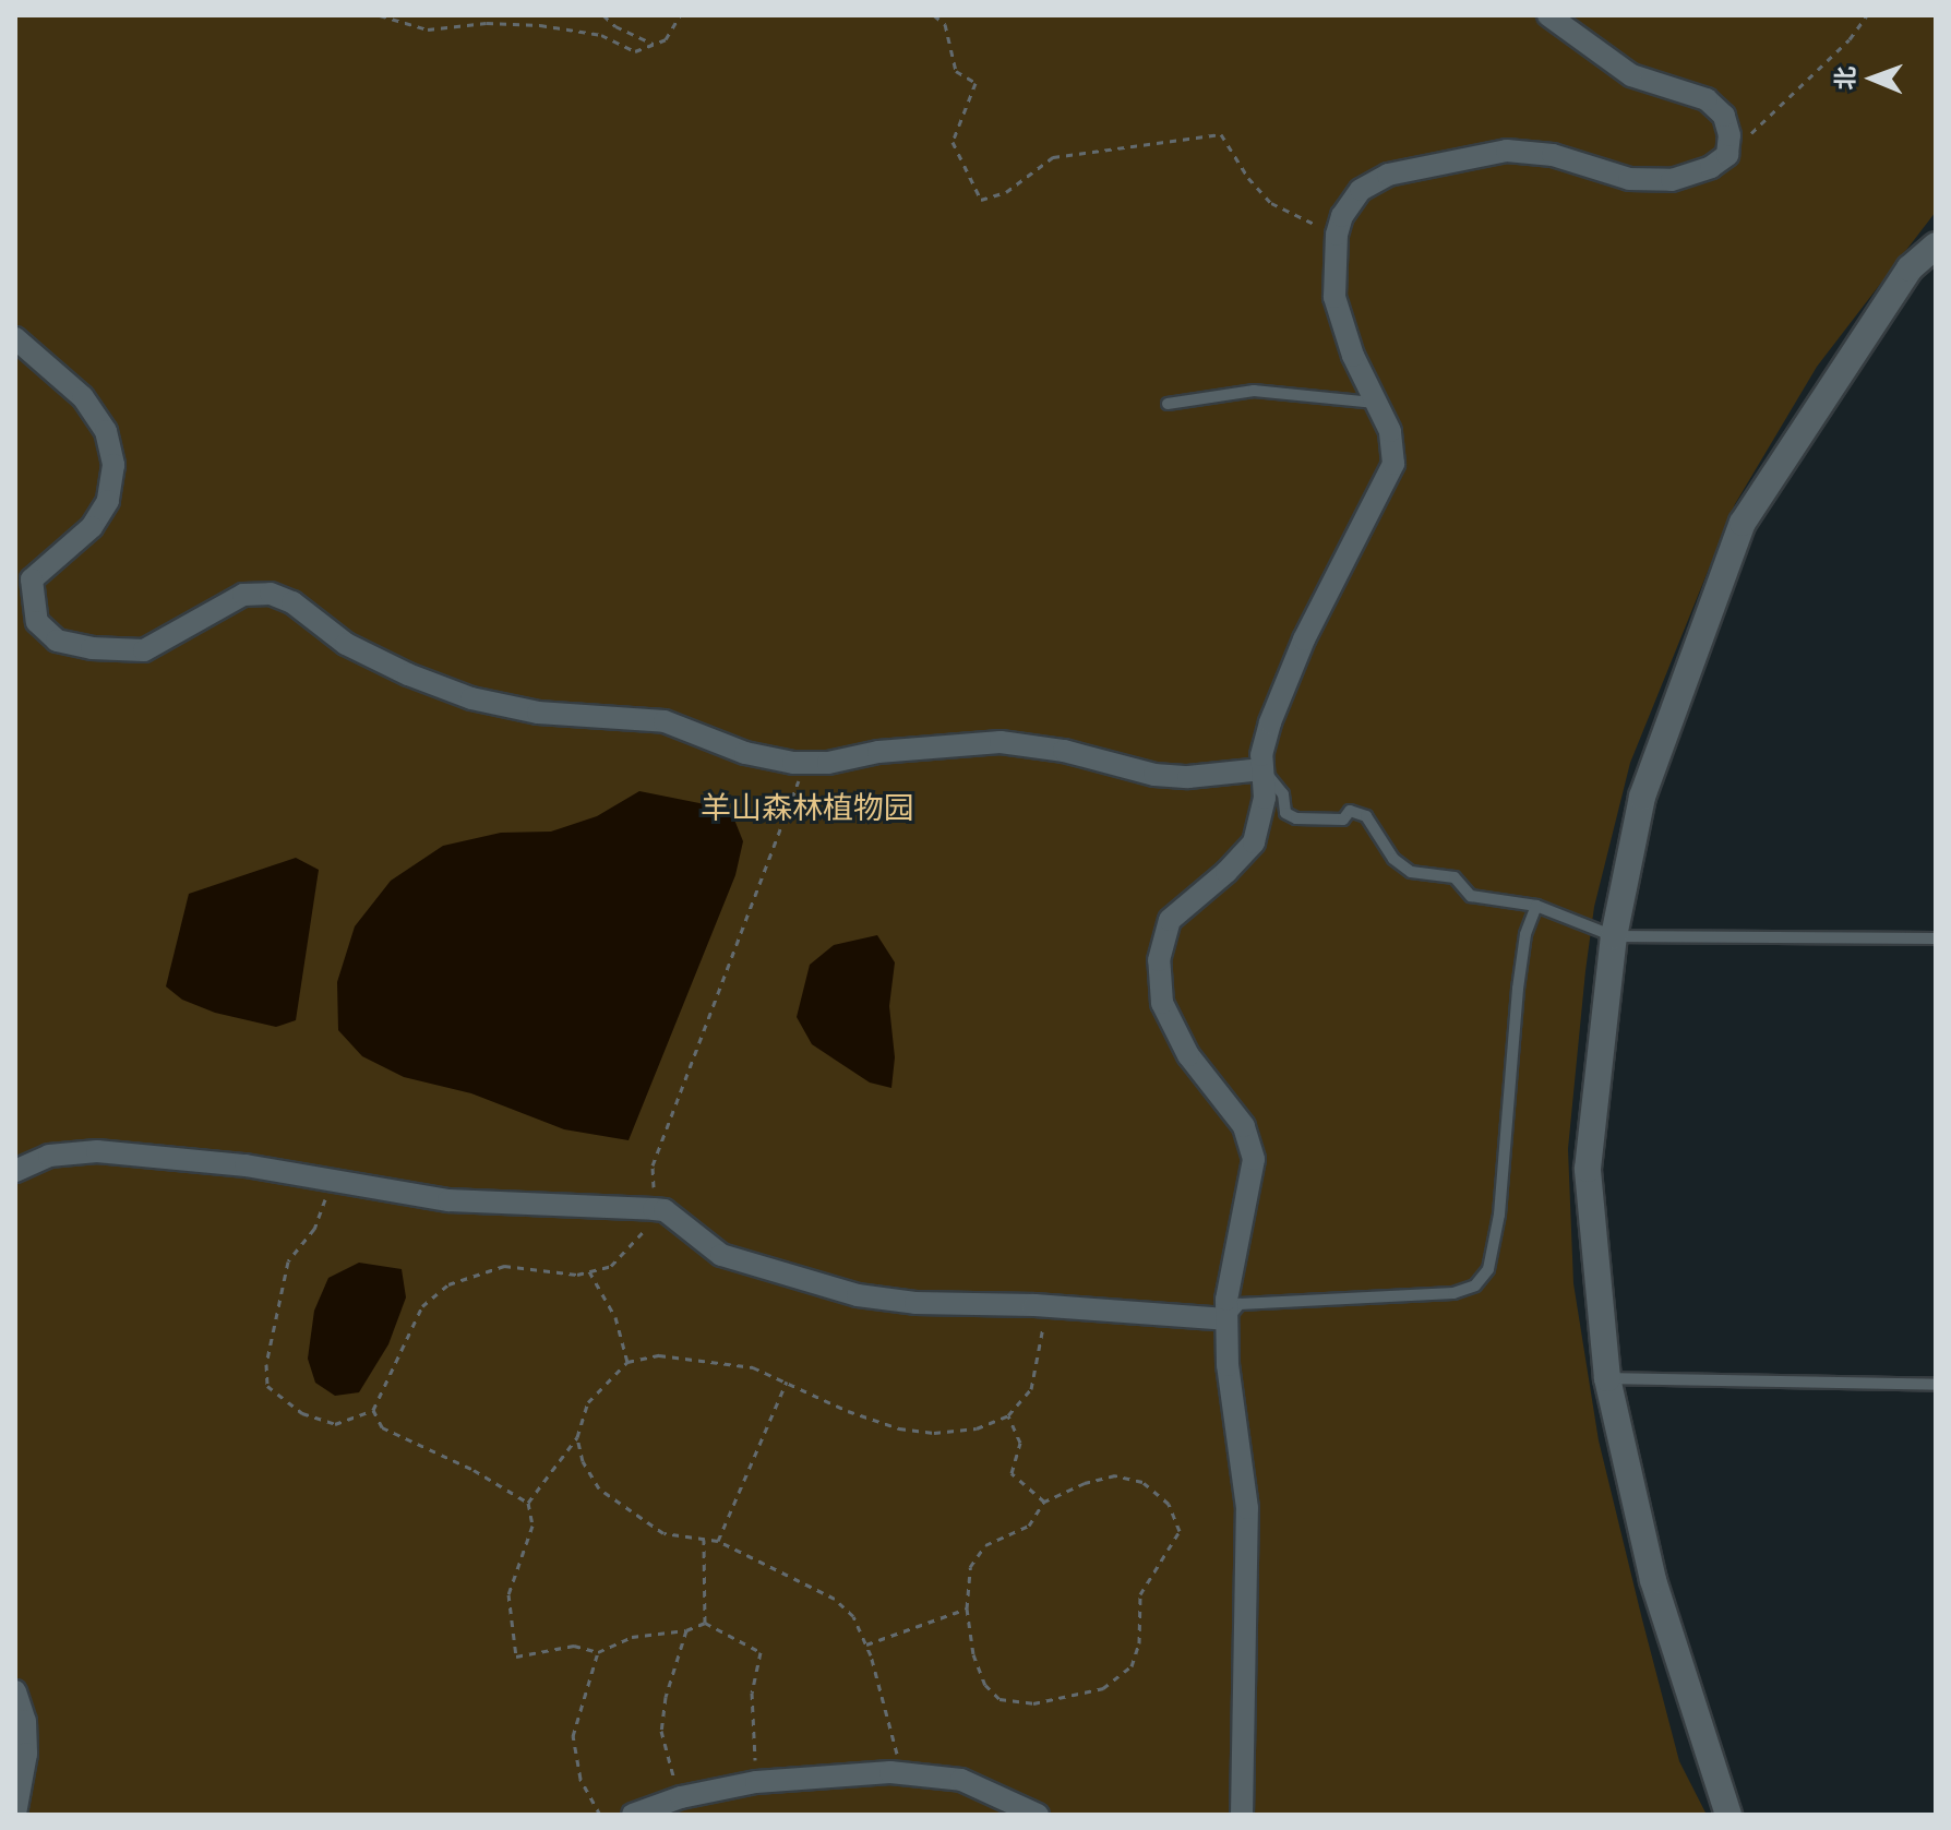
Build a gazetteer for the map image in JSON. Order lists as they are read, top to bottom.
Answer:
{
  "parks": ["羊山森林植物园"],
  "north": "left"
}
